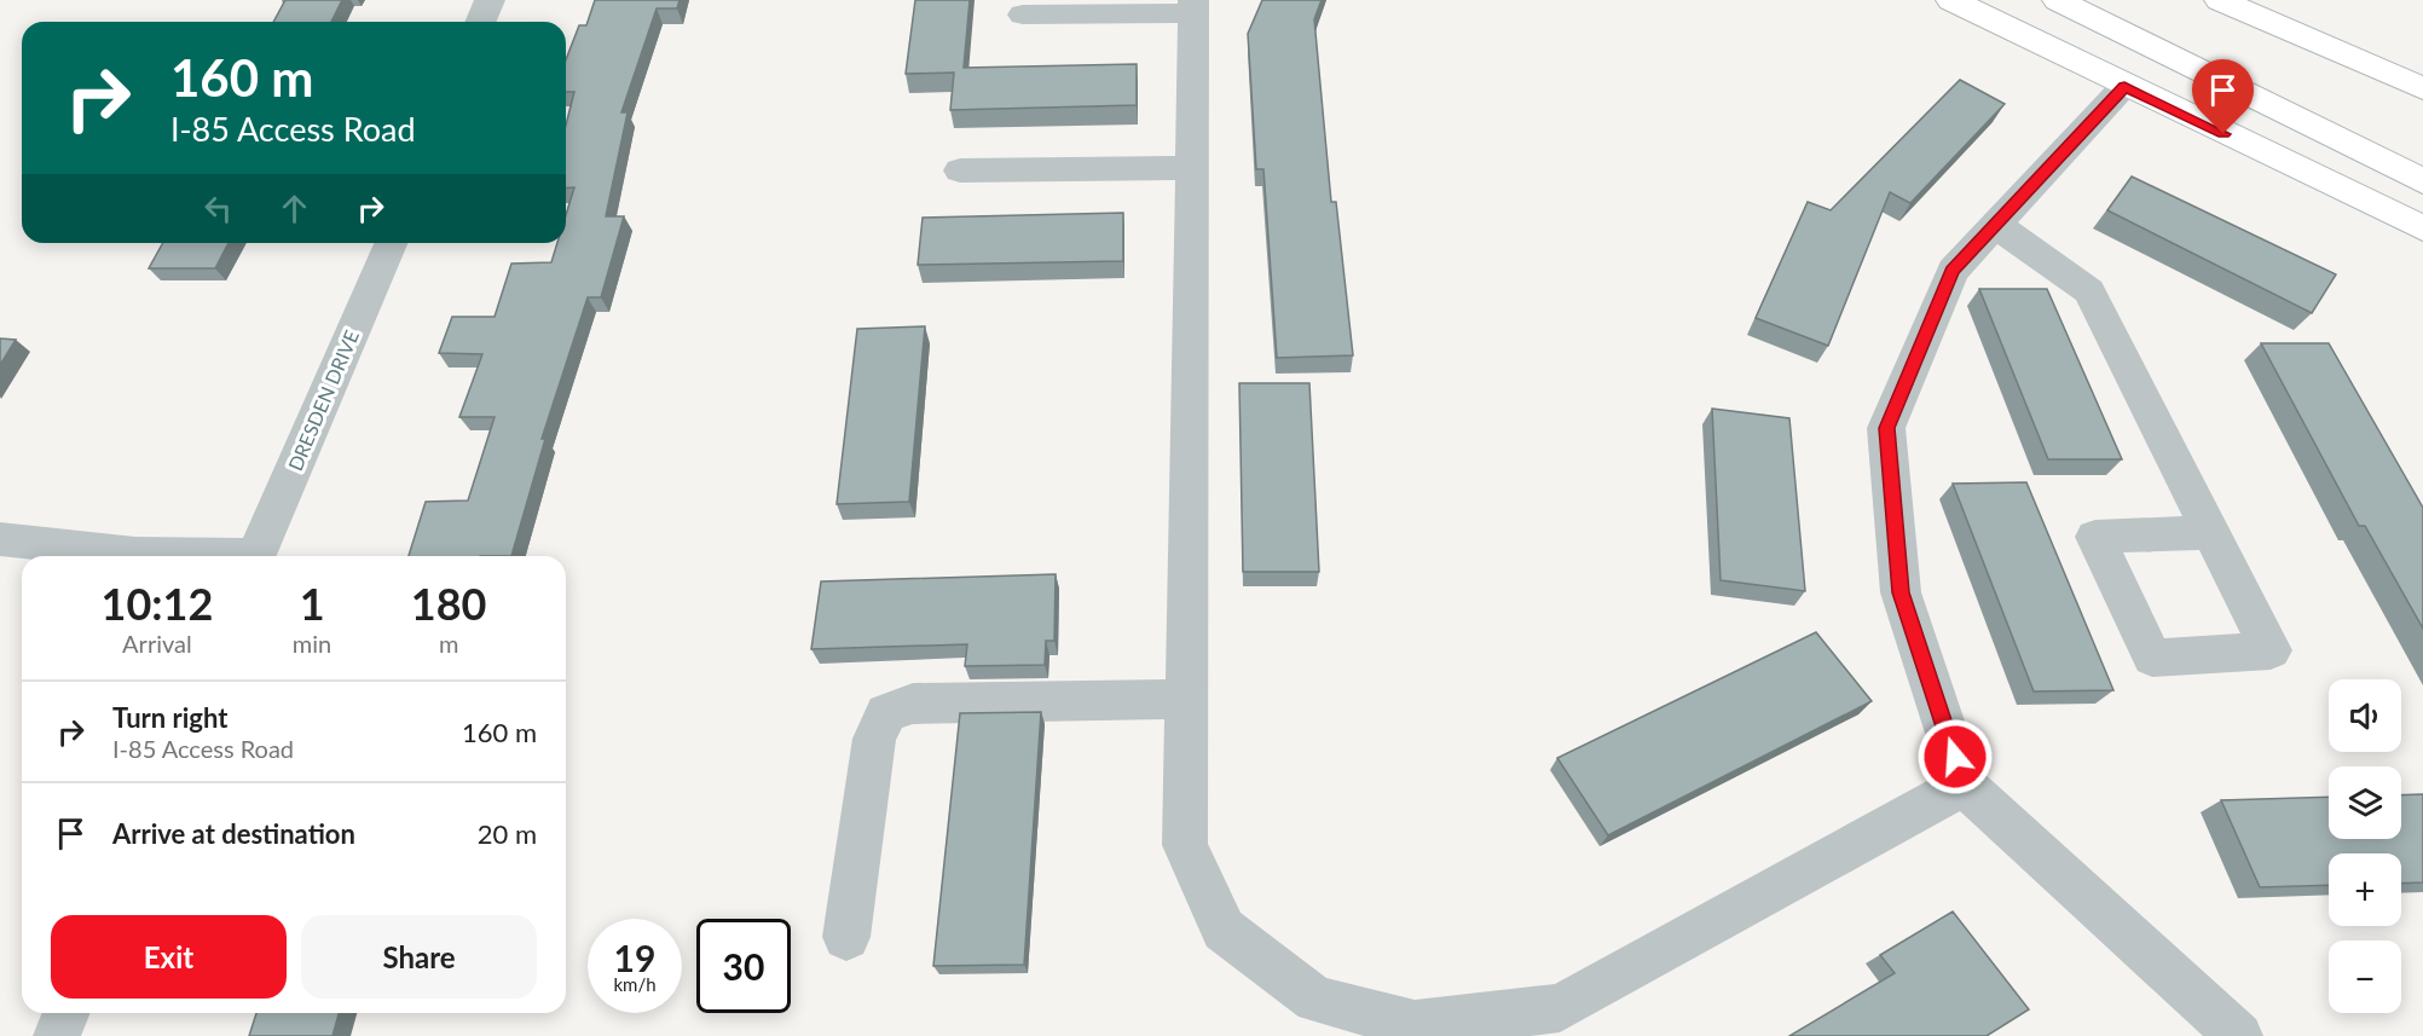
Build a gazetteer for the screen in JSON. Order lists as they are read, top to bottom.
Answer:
{
  "streets": {
    "street": ["DRESDEN DRIVE"]
  },
  "page": {
    "turn": ["160 m", "I-85 Access Road"],
    "eta": [
      "10:12",
      "Arrival",
      "1",
      "min",
      "180",
      "m"
    ],
    "map_buttons": ["+", "−"],
    "list": [
      {
        "name": "Turn right",
        "note": "I-85 Access Road",
        "value": "160 m"
      },
      {
        "name": "Arrive at destination",
        "value": "20 m"
      }
    ],
    "buttons": ["Exit", "Share"],
    "speed": "19 km/h",
    "limit": "30"
  }
}
